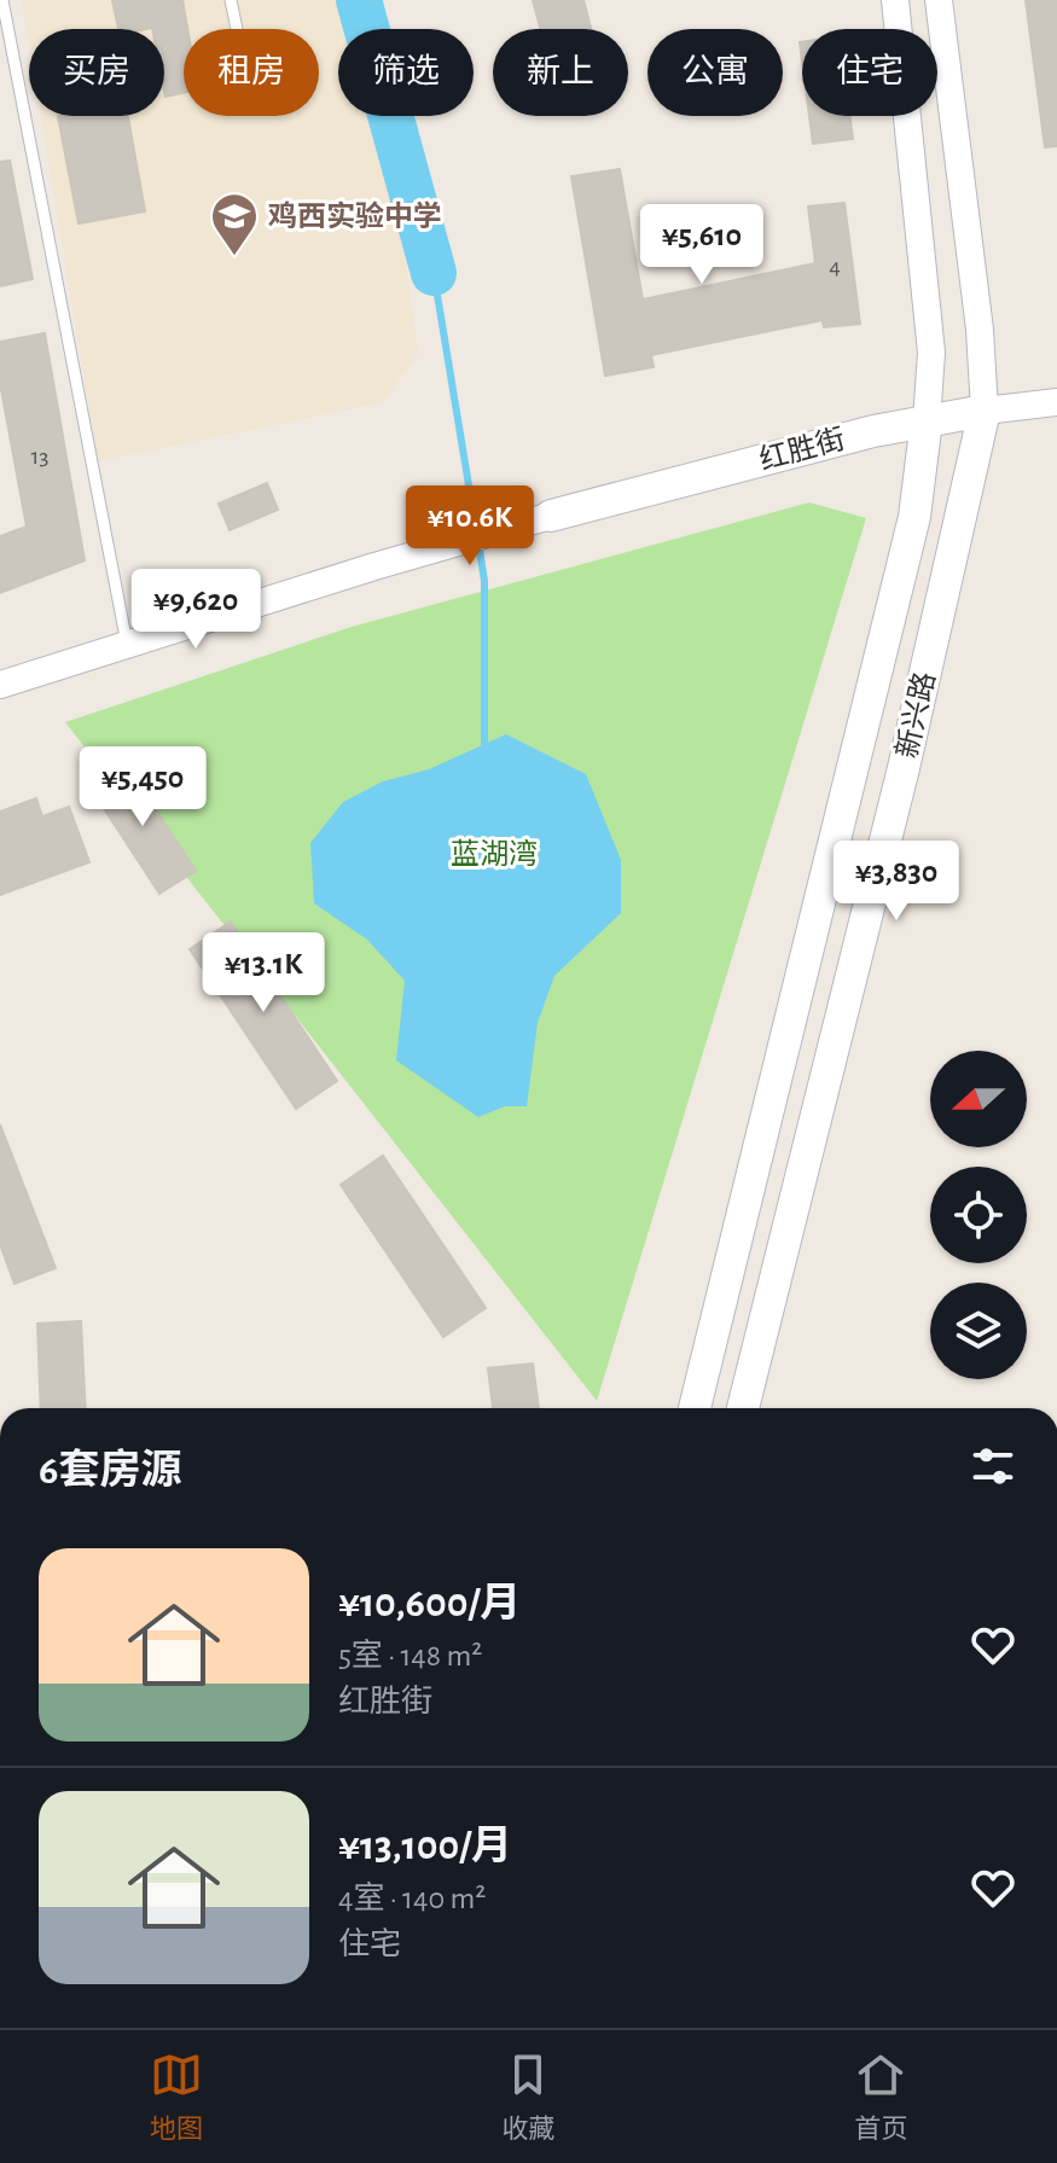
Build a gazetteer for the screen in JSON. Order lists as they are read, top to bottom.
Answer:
{
  "streets": {
    "main road": ["红胜街", "新兴路"]
  },
  "crossings": [
    ["红胜街", "新兴路"]
  ],
  "parks": ["蓝湖湾"],
  "places": {
    "school or university": ["鸡西实验中学"]
  },
  "house_numbers": ["4", "13"],
  "north": "left",
  "page": {
    "chip": [
      "买房",
      "租房",
      "筛选",
      "新上",
      "公寓",
      "住宅"
    ],
    "price": [
      "¥5,610",
      "¥10.6K",
      "¥9,620",
      "¥5,450",
      "¥3,830",
      "¥13.1K"
    ],
    "heading": "6套房源",
    "list": [
      {
        "name": "¥10,600/月",
        "note": "5室 · 148 m² · 红胜街"
      },
      {
        "name": "¥13,100/月",
        "note": "4室 · 140 m² · 住宅"
      }
    ],
    "tabs": ["地图", "收藏", "首页"]
  }
}
